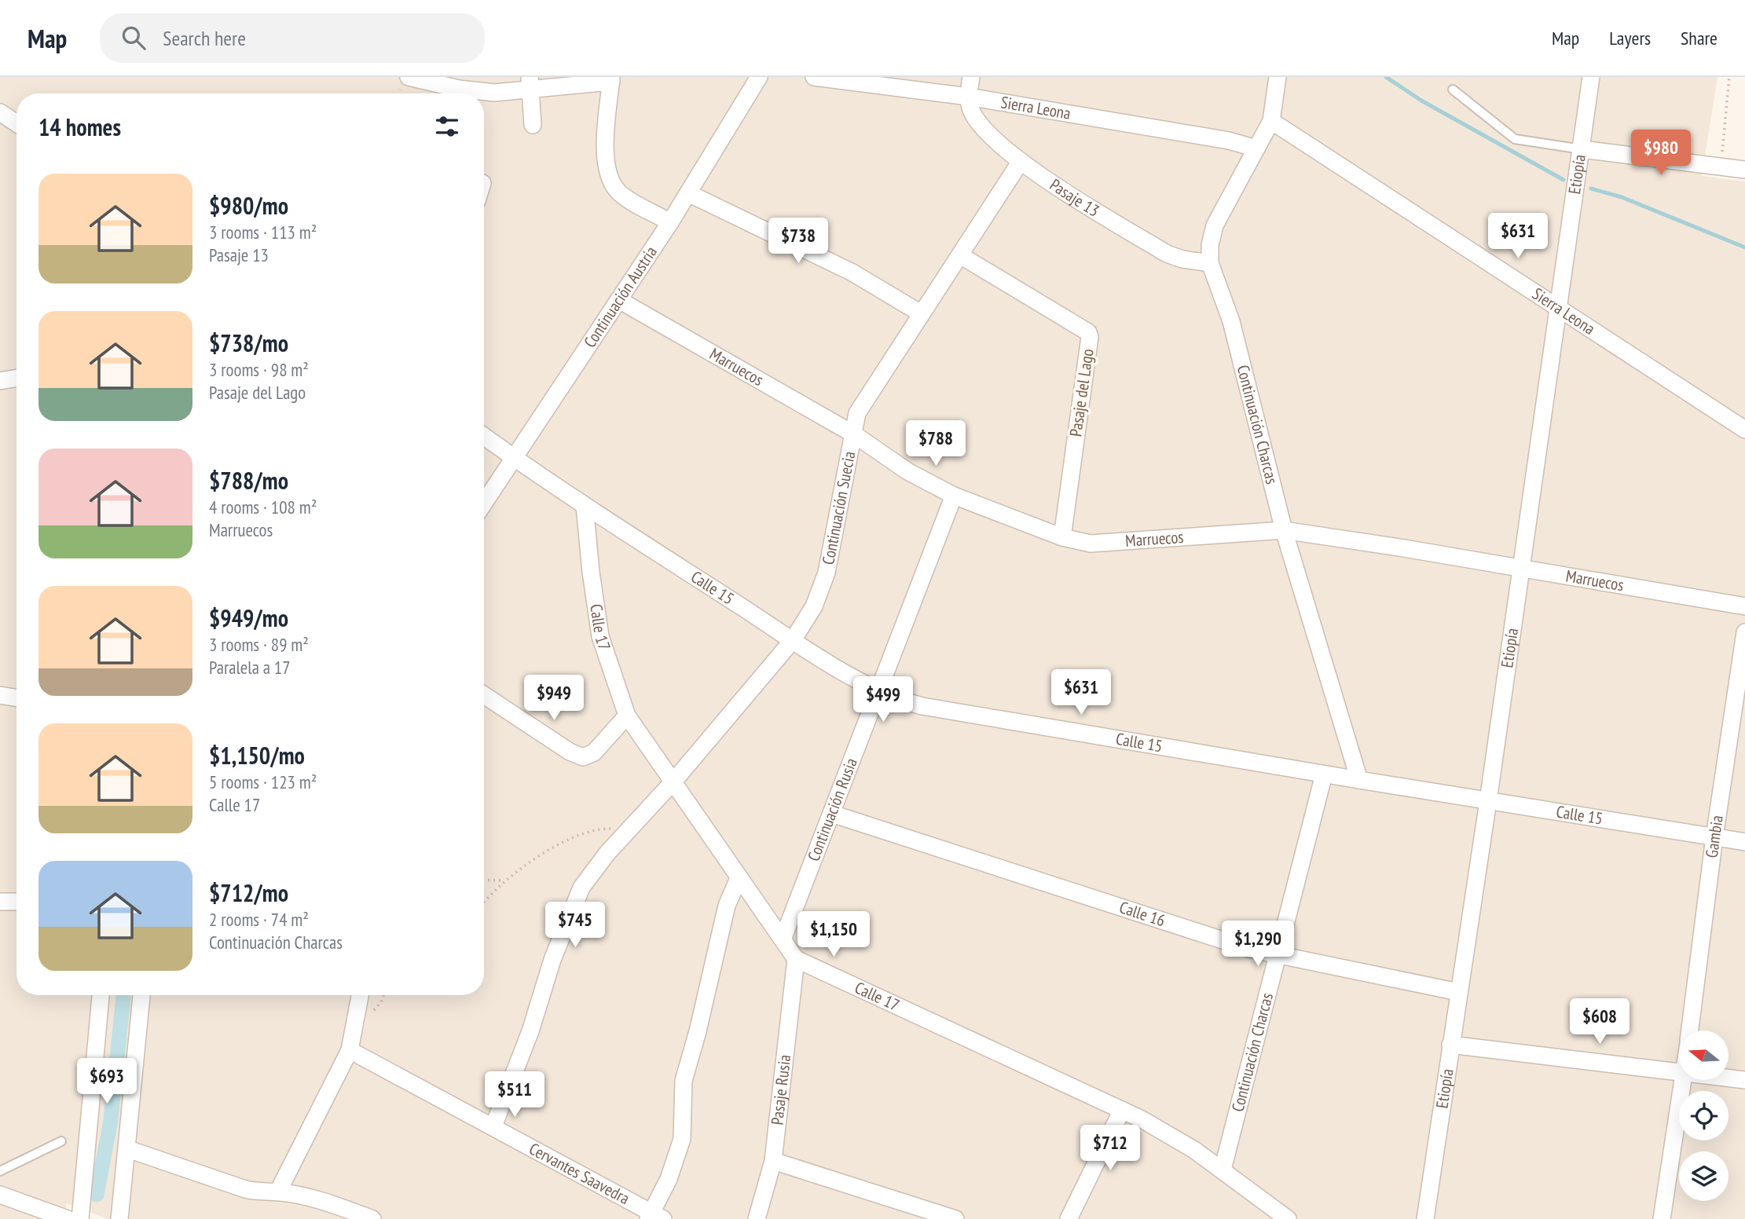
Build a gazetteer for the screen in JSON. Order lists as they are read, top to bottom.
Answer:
{
  "streets": {
    "street": [
      "Sierra Leona",
      "Etiopía",
      "Pasaje 13",
      "Continuación Austria",
      "Marruecos",
      "Pasaje del Lago",
      "Continuación Charcas",
      "Continuación Suecia",
      "Calle 15",
      "Calle 17",
      "Continuación Rusia",
      "Gambia",
      "Calle 16",
      "Pasaje Rusia",
      "Cervantes Saavedra"
    ]
  },
  "crossings": [
    ["Sierra Leona", "Etiopía"],
    ["Sierra Leona", "Pasaje 13"],
    ["Sierra Leona", "Continuación Charcas"],
    ["Etiopía", "Marruecos"],
    ["Etiopía", "Calle 15"],
    ["Etiopía", "Calle 16"],
    ["Pasaje 13", "Continuación Charcas"],
    ["Pasaje 13", "Continuación Suecia"],
    ["Continuación Austria", "Marruecos"],
    ["Continuación Austria", "Calle 15"],
    ["Marruecos", "Pasaje del Lago"],
    ["Marruecos", "Continuación Charcas"],
    ["Marruecos", "Continuación Suecia"],
    ["Marruecos", "Continuación Rusia"],
    ["Pasaje del Lago", "Continuación Suecia"],
    ["Continuación Charcas", "Calle 15"],
    ["Continuación Charcas", "Calle 17"],
    ["Continuación Charcas", "Calle 16"],
    ["Continuación Suecia", "Calle 15"],
    ["Continuación Suecia", "Calle 17"],
    ["Continuación Suecia", "Cervantes Saavedra"],
    ["Calle 15", "Calle 17"],
    ["Calle 15", "Continuación Rusia"],
    ["Calle 15", "Gambia"],
    ["Calle 17", "Continuación Rusia"],
    ["Calle 17", "Pasaje Rusia"],
    ["Continuación Rusia", "Calle 16"]
  ],
  "north": "left",
  "page": {
    "header": "Map",
    "search": "Search here",
    "nav": ["Map", "Layers", "Share"],
    "heading": "14 homes",
    "price": [
      "$980",
      "$631",
      "$738",
      "$788",
      "$631",
      "$949",
      "$499",
      "$745",
      "$1,150",
      "$1,290",
      "$608",
      "$693",
      "$511",
      "$712"
    ],
    "list": [
      {
        "name": "$980/mo",
        "note": "3 rooms · 113 m² · Pasaje 13"
      },
      {
        "name": "$738/mo",
        "note": "3 rooms · 98 m² · Pasaje del Lago"
      },
      {
        "name": "$788/mo",
        "note": "4 rooms · 108 m² · Marruecos"
      },
      {
        "name": "$949/mo",
        "note": "3 rooms · 89 m² · Paralela a 17"
      },
      {
        "name": "$1,150/mo",
        "note": "5 rooms · 123 m² · Calle 17"
      },
      {
        "name": "$712/mo",
        "note": "2 rooms · 74 m² · Continuación Charcas"
      }
    ]
  }
}
